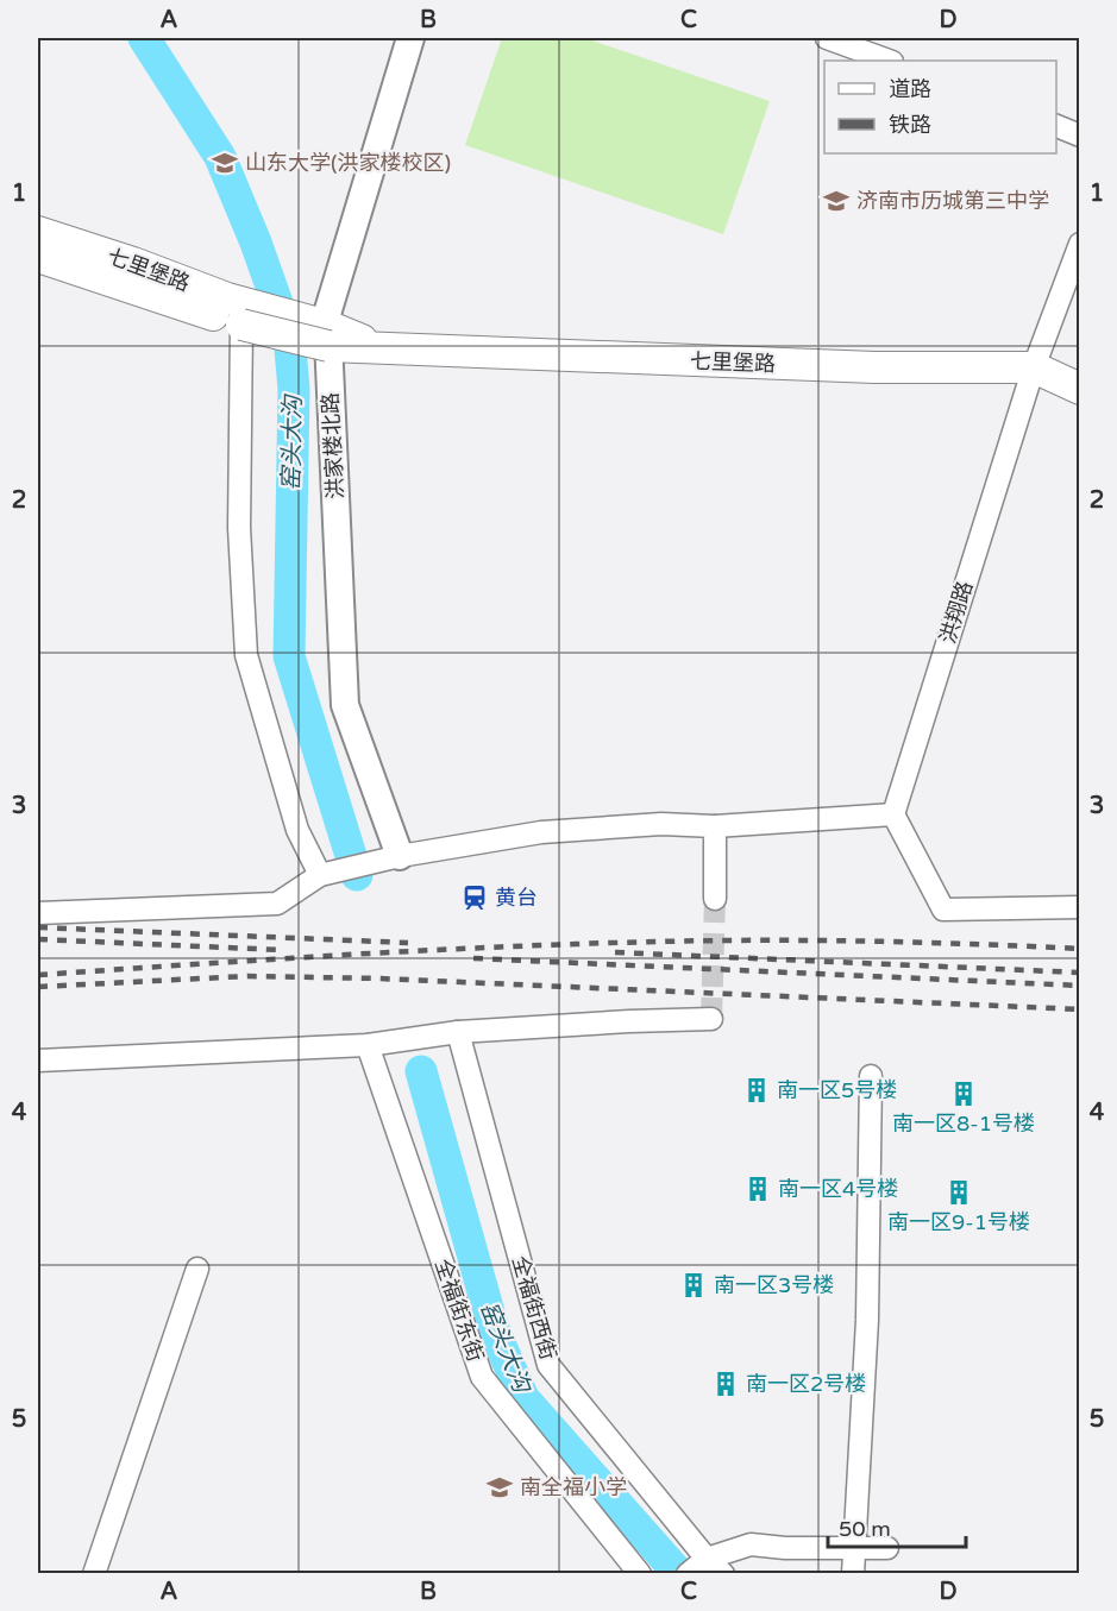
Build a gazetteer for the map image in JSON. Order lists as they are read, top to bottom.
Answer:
{
  "streets": {
    "main road": ["七里堡路"],
    "street": [
      "洪家楼北路",
      "洪翔路",
      "全福街西街",
      "全福街东街"
    ]
  },
  "crossings": [
    ["七里堡路", "洪家楼北路"],
    ["七里堡路", "洪翔路"]
  ],
  "water": ["窑头大沟"],
  "places": {
    "school or university": ["山东大学(洪家楼校区)", "济南市历城第三中学", "南全福小学"],
    "station": ["黄台"],
    "building": [
      "南一区5号楼",
      "南一区8-1号楼",
      "南一区4号楼",
      "南一区9-1号楼",
      "南一区3号楼",
      "南一区2号楼"
    ]
  },
  "legend": ["道路", "铁路"],
  "scale_bar": "50 m",
  "grid": {
    "columns": [
      "A",
      "B",
      "C",
      "D"
    ],
    "rows": [
      "1",
      "2",
      "3",
      "4",
      "5"
    ]
  }
}
